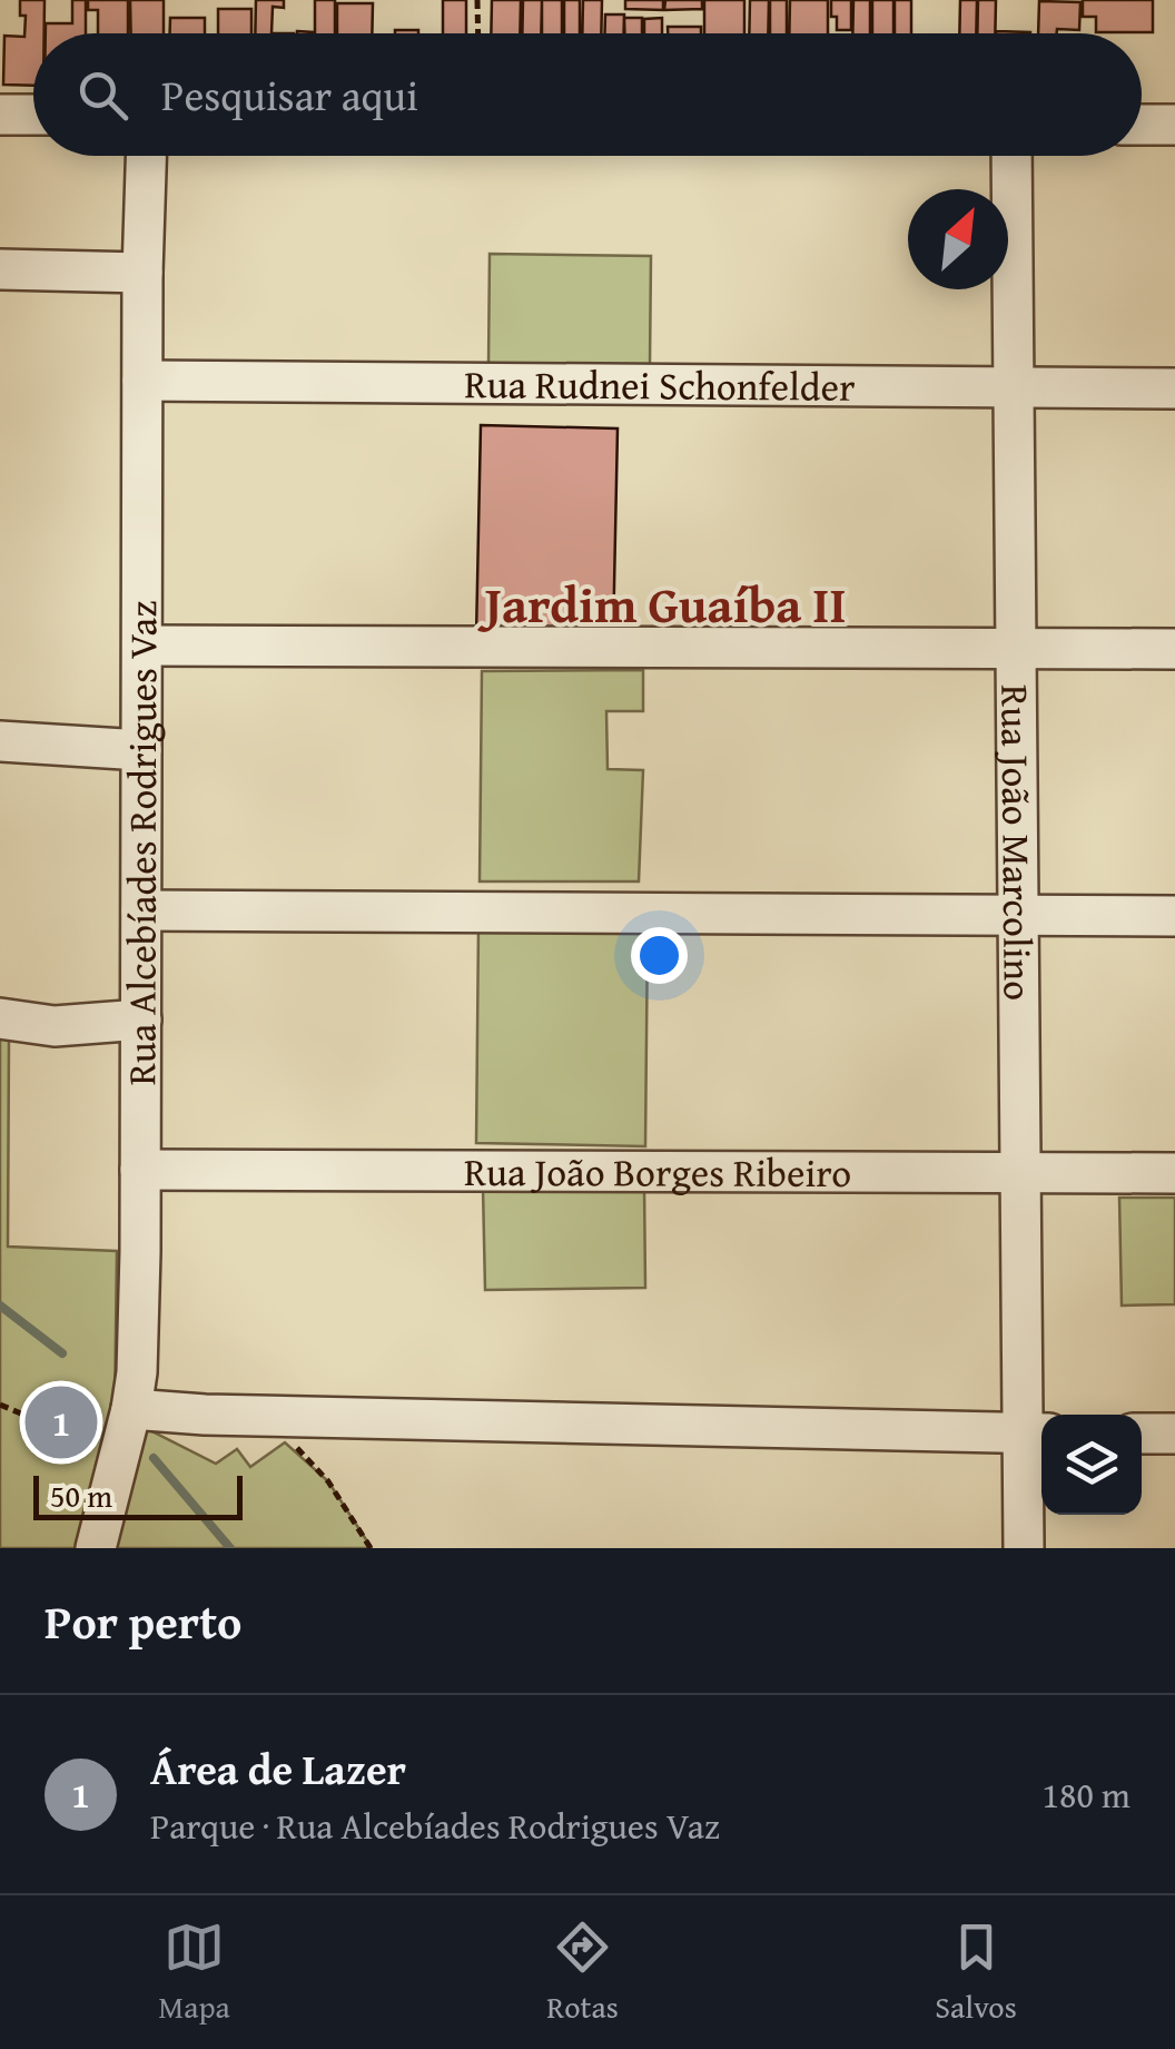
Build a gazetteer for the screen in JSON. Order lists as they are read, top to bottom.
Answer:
{
  "streets": {
    "street": [
      "Rua Rudnei Schonfelder",
      "Rua João Marcolino",
      "Rua Alcebíades Rodrigues Vaz",
      "Rua João Borges Ribeiro"
    ]
  },
  "crossings": [
    ["Rua Rudnei Schonfelder", "Rua João Marcolino"],
    ["Rua Rudnei Schonfelder", "Rua Alcebíades Rodrigues Vaz"],
    ["Rua João Marcolino", "Rua João Borges Ribeiro"],
    ["Rua Alcebíades Rodrigues Vaz", "Rua João Borges Ribeiro"]
  ],
  "districts": ["Jardim Guaíba II"],
  "scale_bar": "50 m",
  "north": "top right",
  "page": {
    "search": "Pesquisar aqui",
    "pins": "1",
    "scale": "50 m",
    "heading": "Por perto",
    "list": [
      {
        "mark": "1",
        "name": "Área de Lazer",
        "note": "Parque · Rua Alcebíades Rodrigues Vaz",
        "value": "180 m"
      }
    ],
    "nav": ["Mapa", "Rotas", "Salvos"]
  }
}
